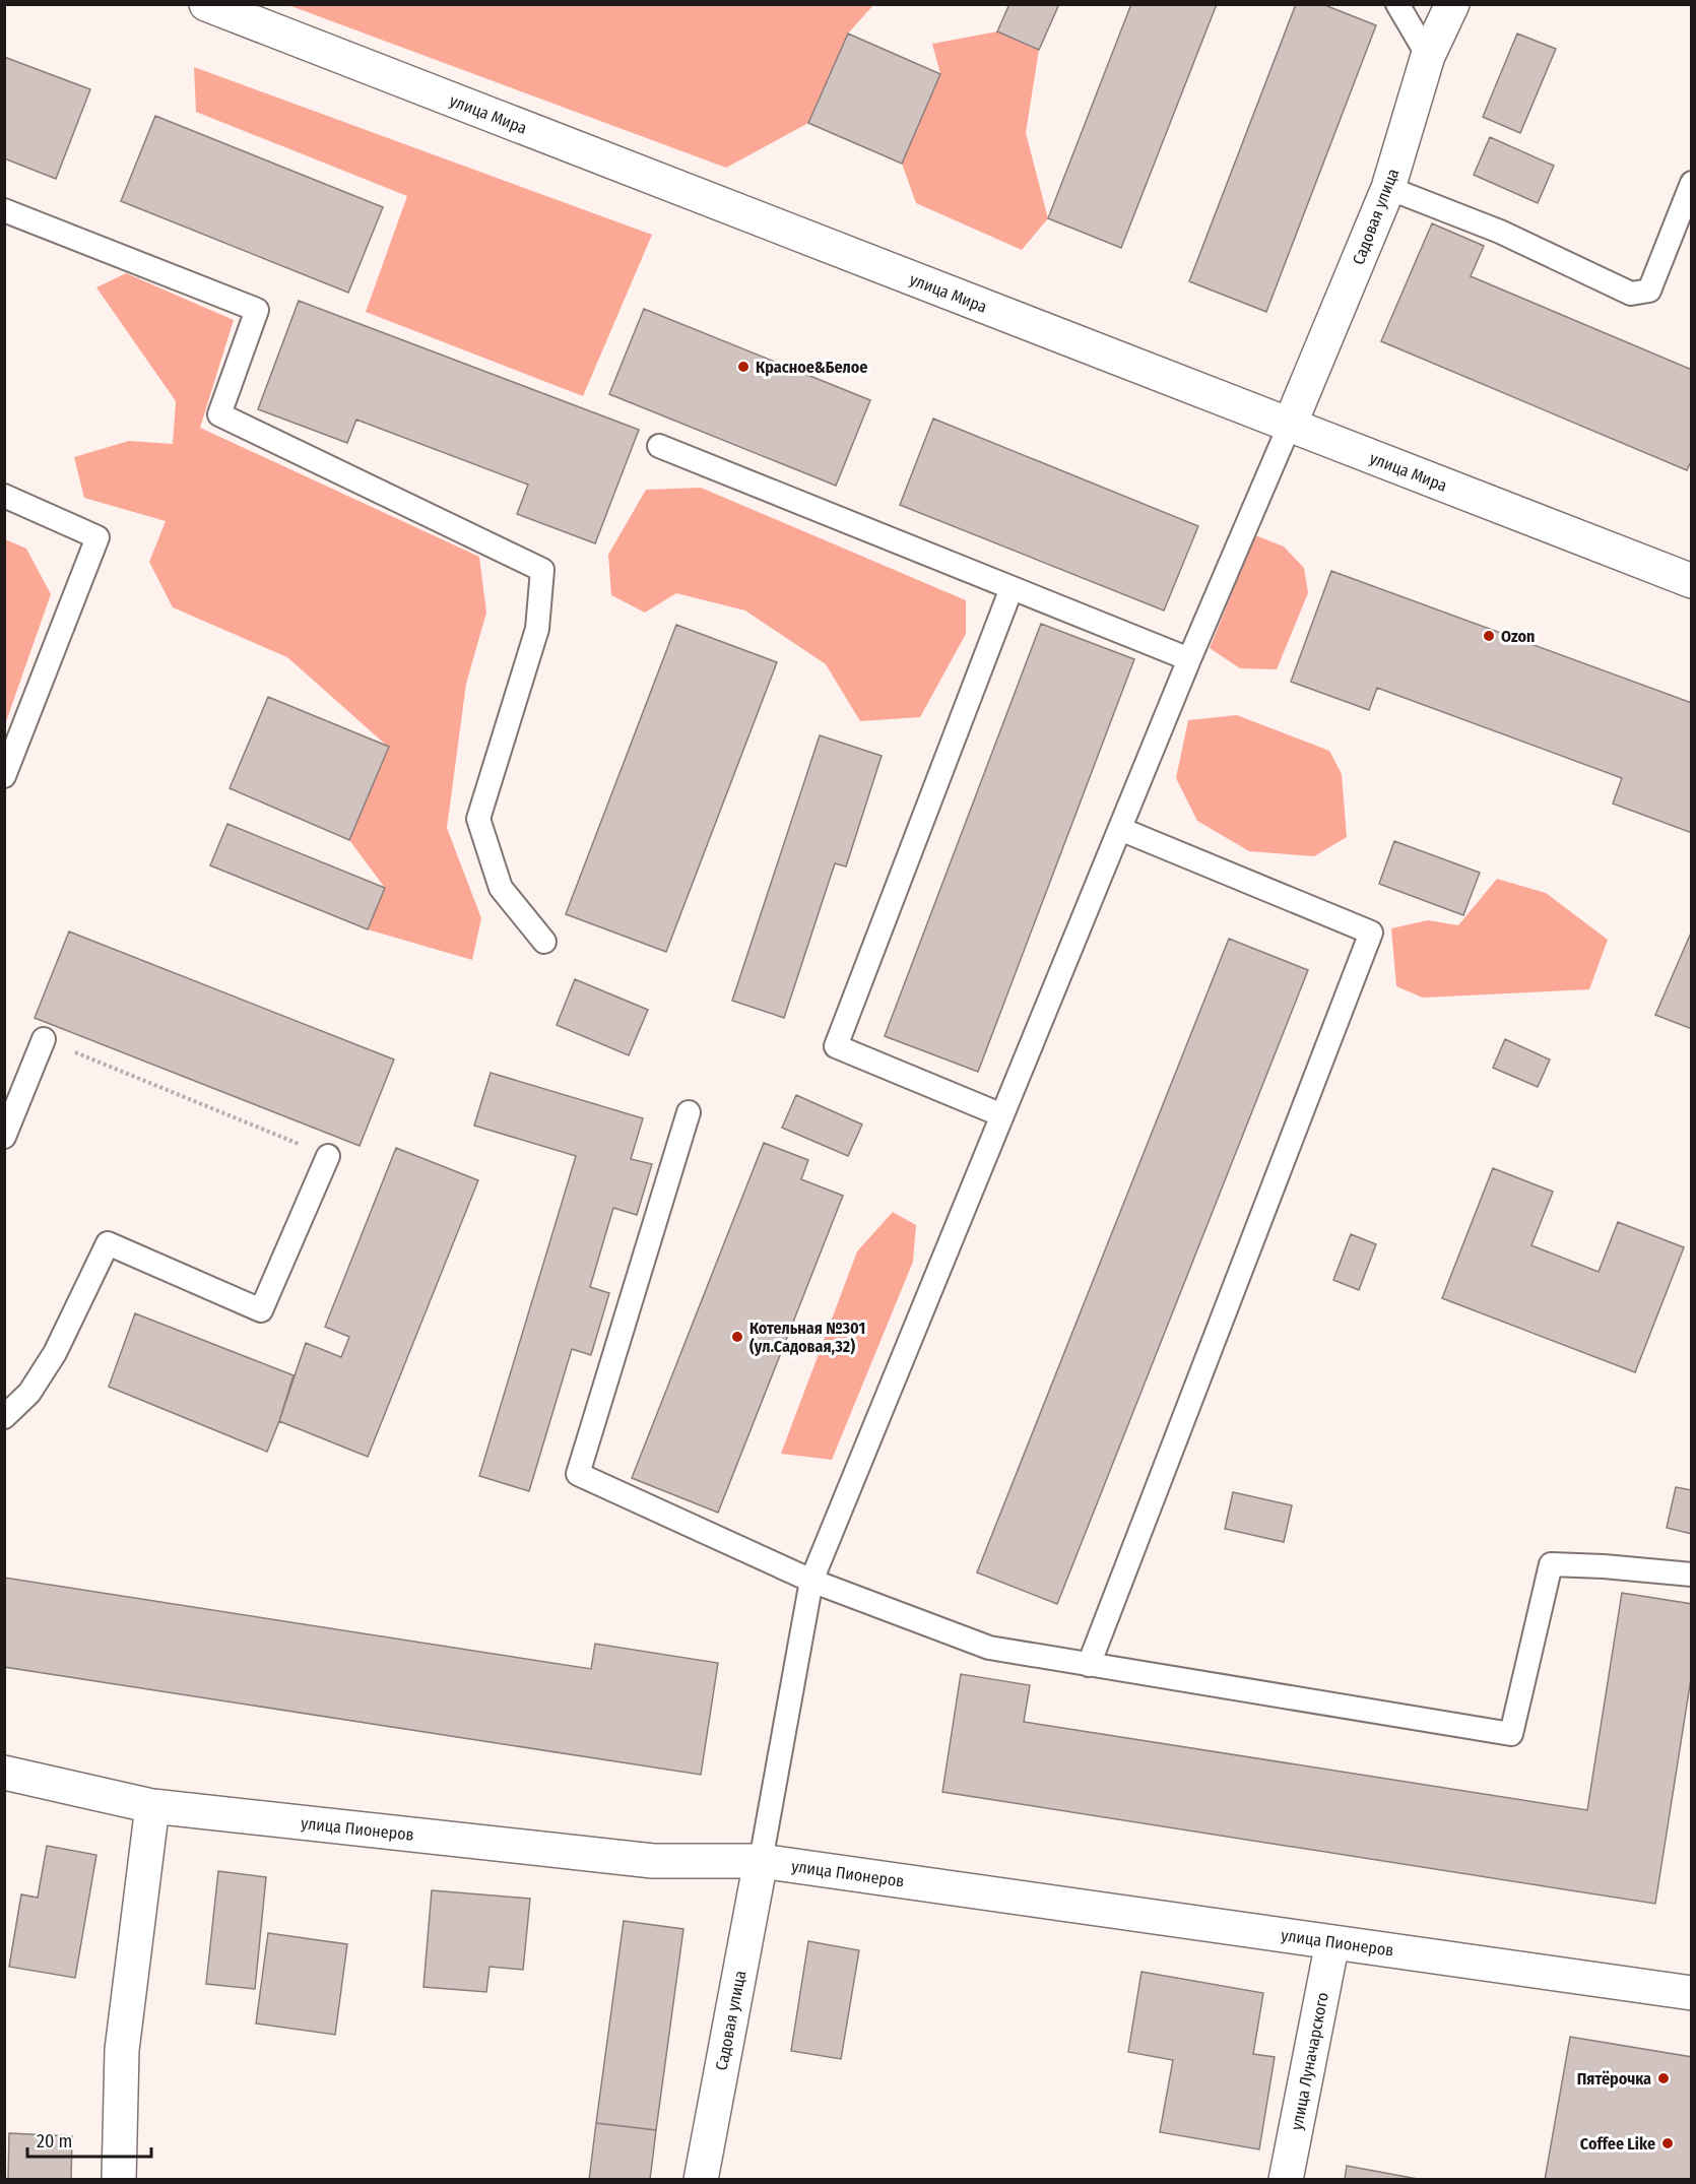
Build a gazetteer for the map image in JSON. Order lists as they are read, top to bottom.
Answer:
{
  "streets": {
    "street": [
      "улица Мира",
      "Садовая улица",
      "улица Пионеров",
      "улица Луначарского"
    ]
  },
  "crossings": [
    ["улица Мира", "Садовая улица"],
    ["Садовая улица", "улица Пионеров"],
    ["улица Пионеров", "улица Луначарского"]
  ],
  "places": [
    "Красное&Белое",
    "Ozon",
    "Котельная №301 (ул.Садовая,32)",
    "Пятёрочка",
    "Coffee Like"
  ],
  "scale_bar": "20 m"
}
